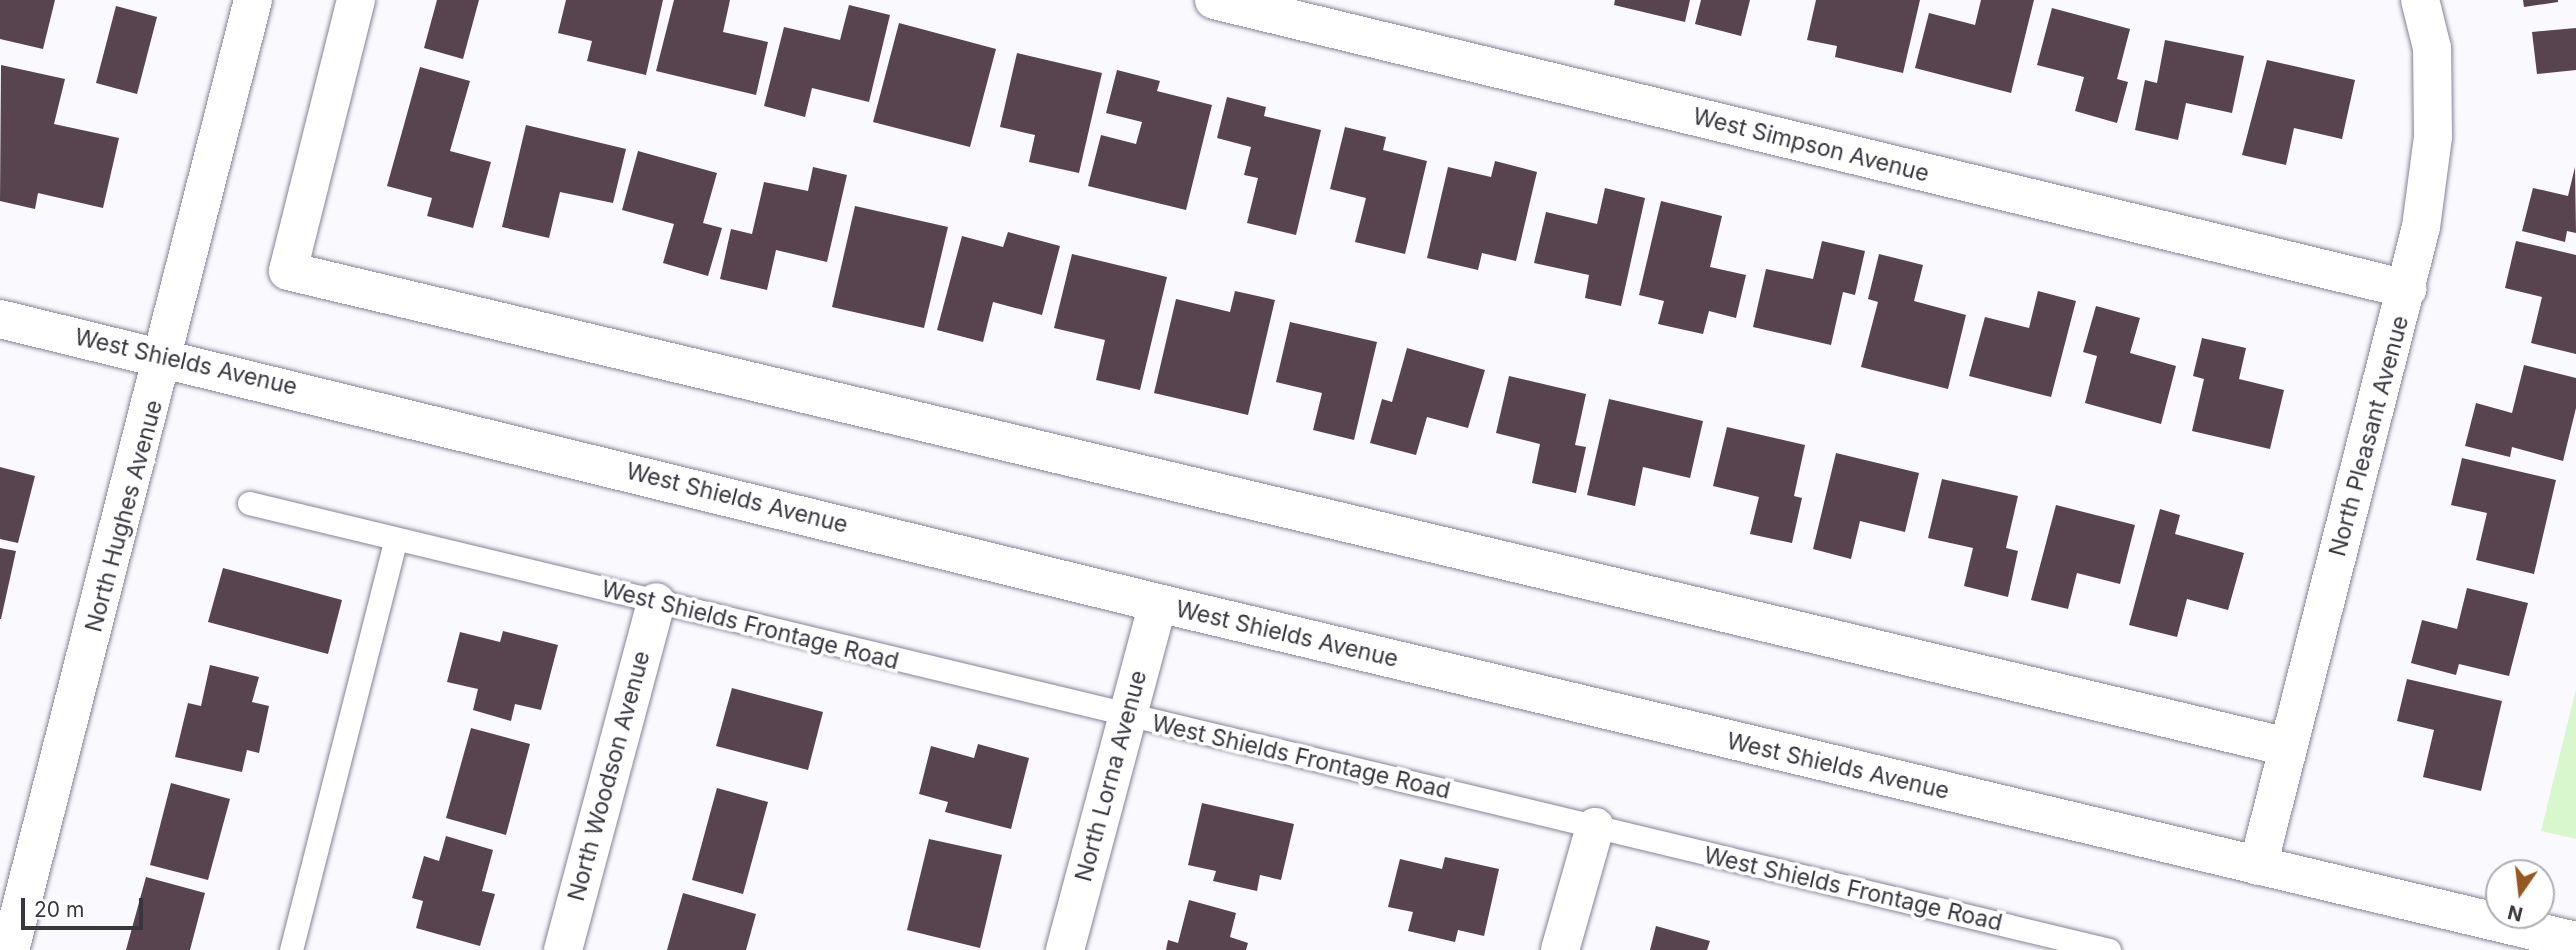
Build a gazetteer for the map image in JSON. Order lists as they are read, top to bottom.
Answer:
{
  "streets": {
    "street": [
      "West Simpson Avenue",
      "West Shields Avenue",
      "North Pleasant Avenue",
      "North Hughes Avenue",
      "North Woodson Avenue",
      "North Lorna Avenue"
    ],
    "lane": ["West Shields Frontage Road"]
  },
  "crossings": [
    ["West Simpson Avenue", "North Pleasant Avenue"],
    ["West Shields Avenue", "North Pleasant Avenue"],
    ["West Shields Avenue", "North Hughes Avenue"],
    ["West Shields Avenue", "North Lorna Avenue"],
    ["West Shields Frontage Road", "North Woodson Avenue"],
    ["West Shields Frontage Road", "North Lorna Avenue"]
  ],
  "scale_bar": "20 m",
  "north": "bottom"
}
